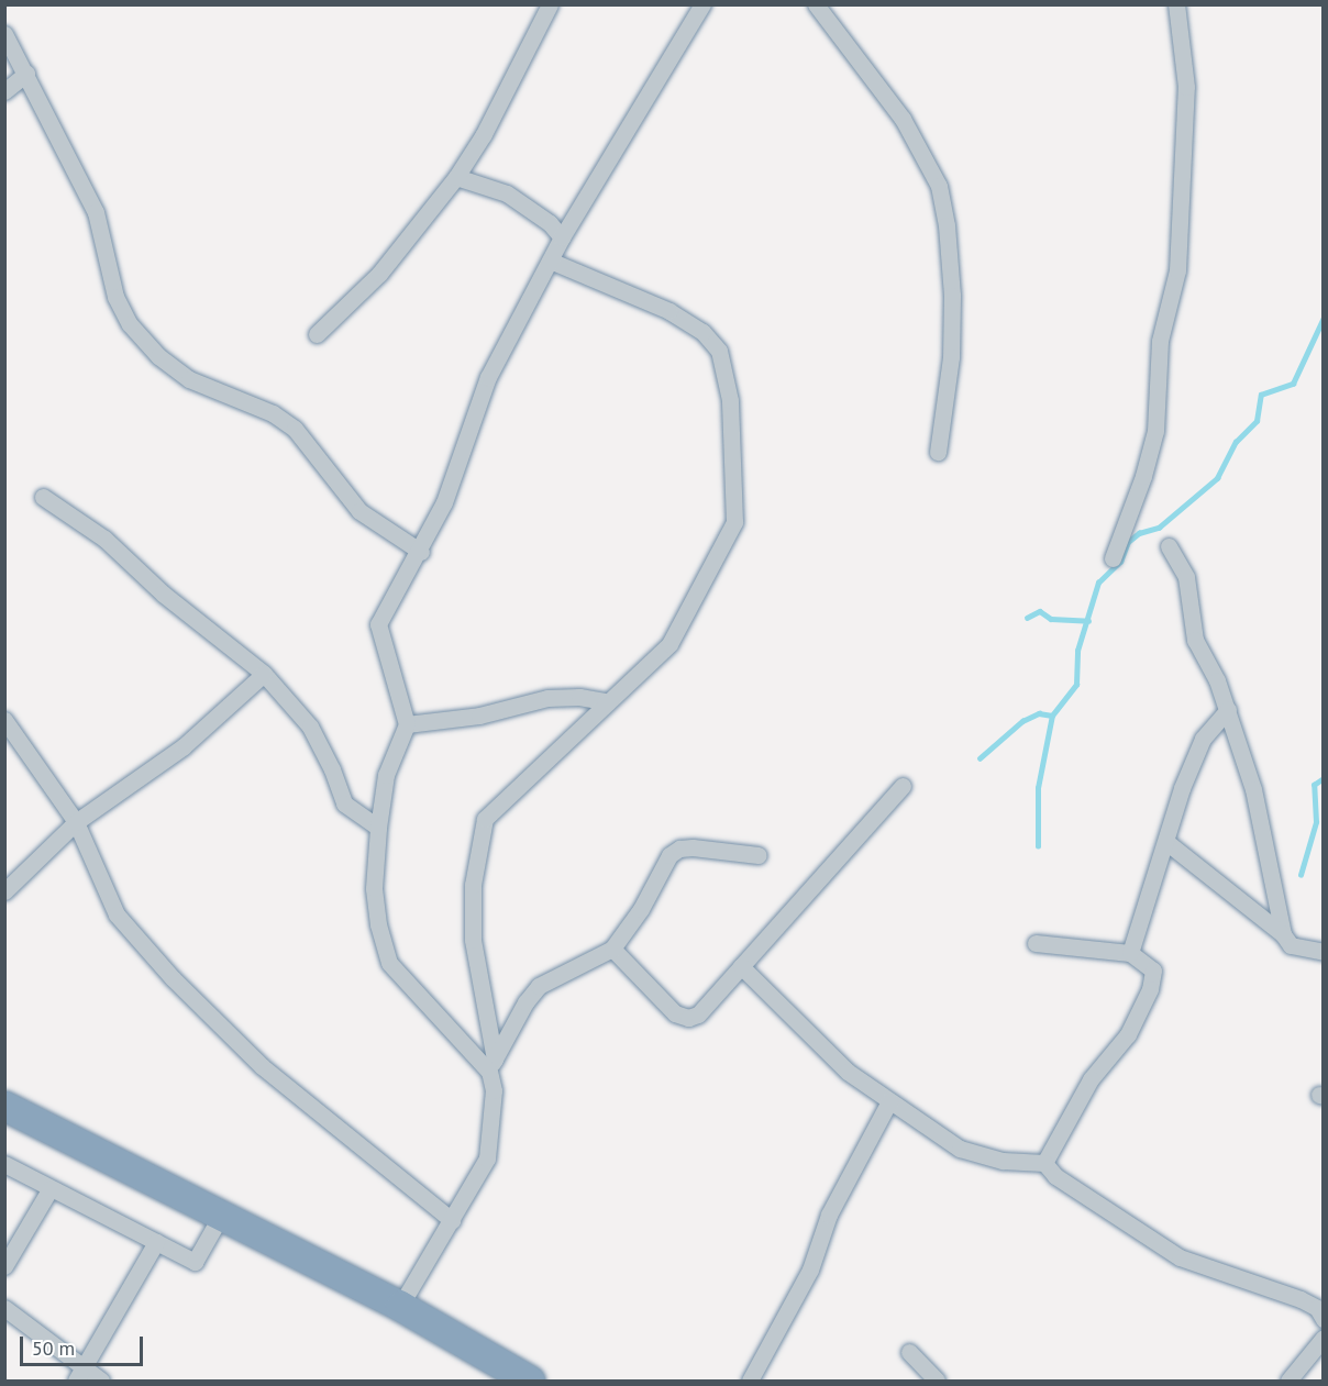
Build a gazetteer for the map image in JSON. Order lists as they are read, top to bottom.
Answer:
{
  "scale_bar": "50 m"
}
